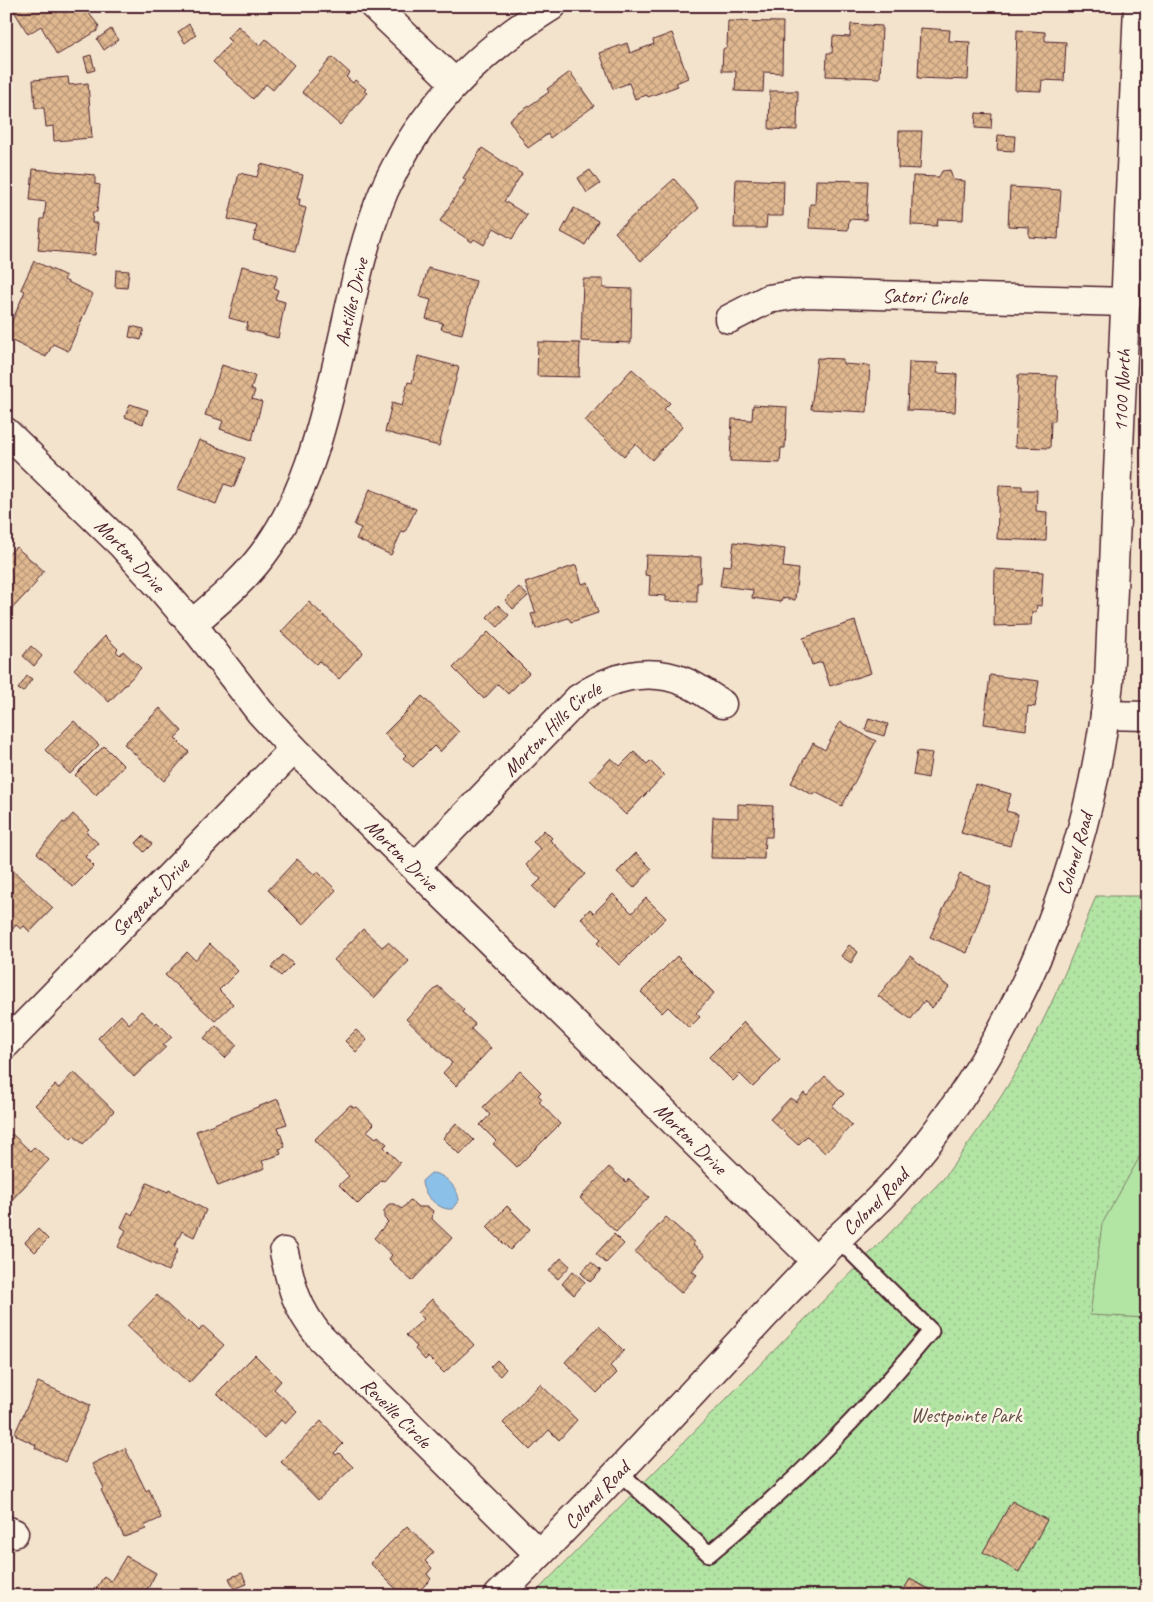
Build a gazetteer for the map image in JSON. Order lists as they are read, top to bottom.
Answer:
{
  "streets": {
    "street": [
      "Satori Circle",
      "Antilles Drive",
      "1100 North",
      "Morton Drive",
      "Morton Hills Circle",
      "Colonel Road",
      "Sergeant Drive",
      "Reveille Circle"
    ]
  },
  "crossings": [
    ["Satori Circle", "1100 North"],
    ["Antilles Drive", "Morton Drive"],
    ["1100 North", "Colonel Road"],
    ["Morton Drive", "Morton Hills Circle"],
    ["Morton Drive", "Colonel Road"],
    ["Morton Drive", "Sergeant Drive"],
    ["Colonel Road", "Reveille Circle"]
  ],
  "parks": ["Westpointe Park"]
}
